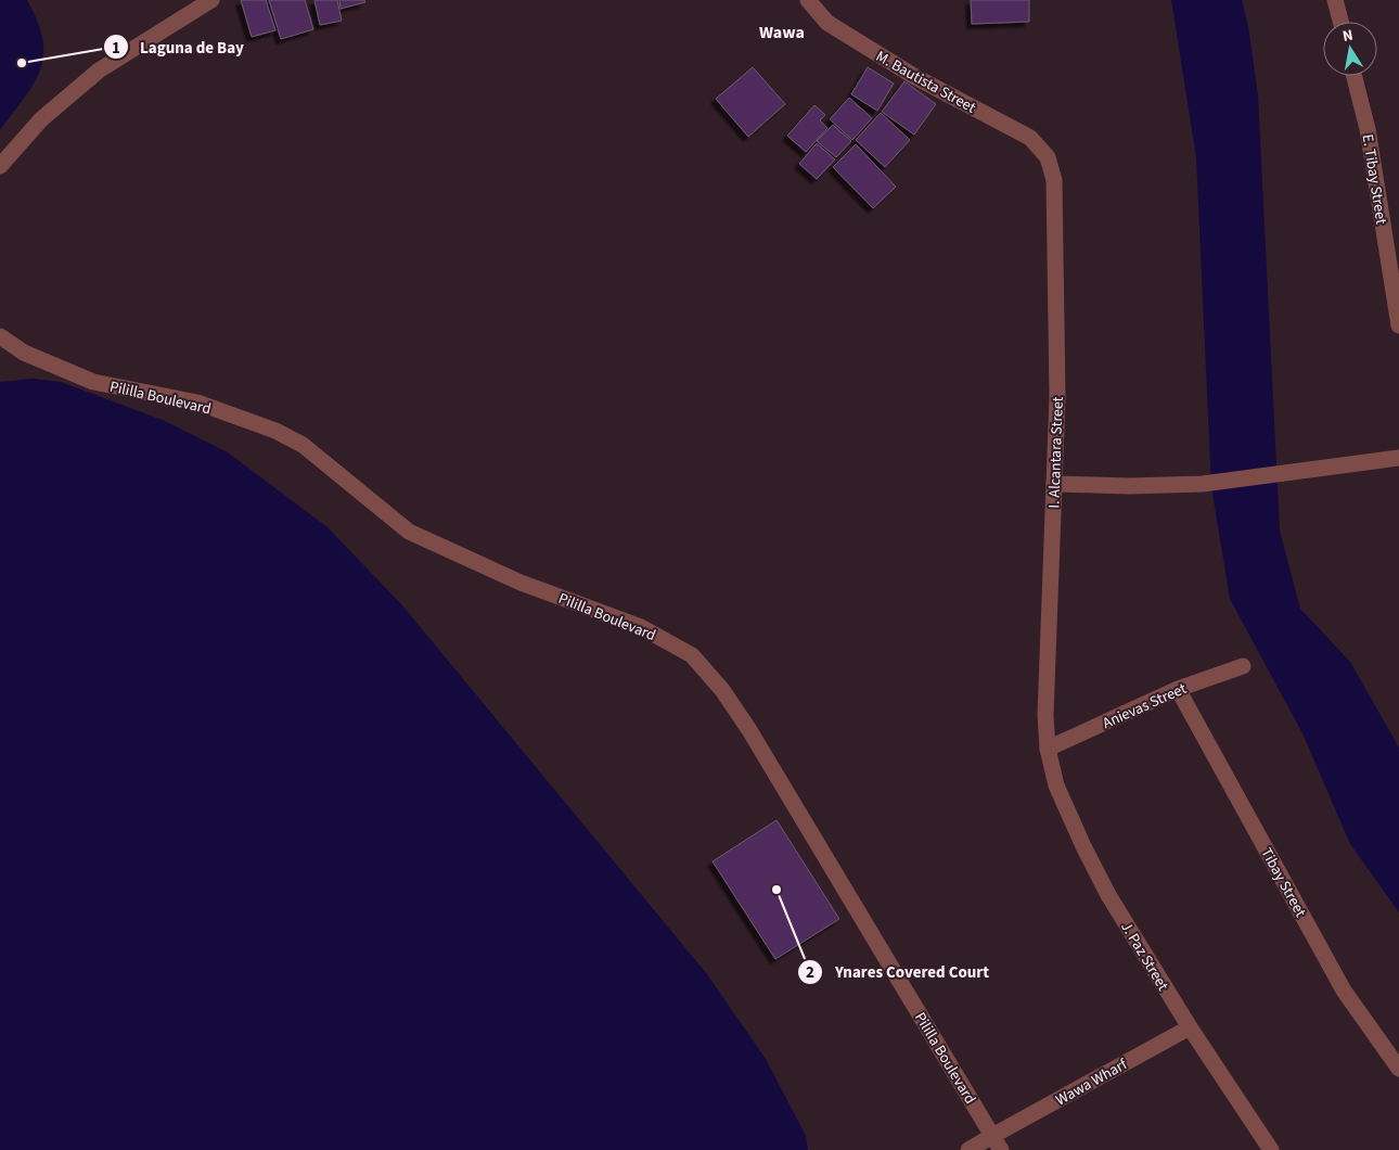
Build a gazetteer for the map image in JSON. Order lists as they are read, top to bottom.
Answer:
{
  "streets": {
    "street": [
      "M. Bautista Street",
      "E. Tibay Street",
      "Pililla Boulevard",
      "I. Alcantara Street",
      "Anievas Street",
      "Tibay Street",
      "J. Paz Street",
      "Wawa Wharf"
    ]
  },
  "crossings": [
    ["M. Bautista Street", "I. Alcantara Street"],
    ["Pililla Boulevard", "Wawa Wharf"],
    ["I. Alcantara Street", "Anievas Street"],
    ["I. Alcantara Street", "J. Paz Street"],
    ["Anievas Street", "Tibay Street"],
    ["Anievas Street", "J. Paz Street"],
    ["J. Paz Street", "Wawa Wharf"]
  ],
  "districts": ["Wawa"],
  "places": ["Laguna de Bay", "Ynares Covered Court"],
  "north": "top"
}
